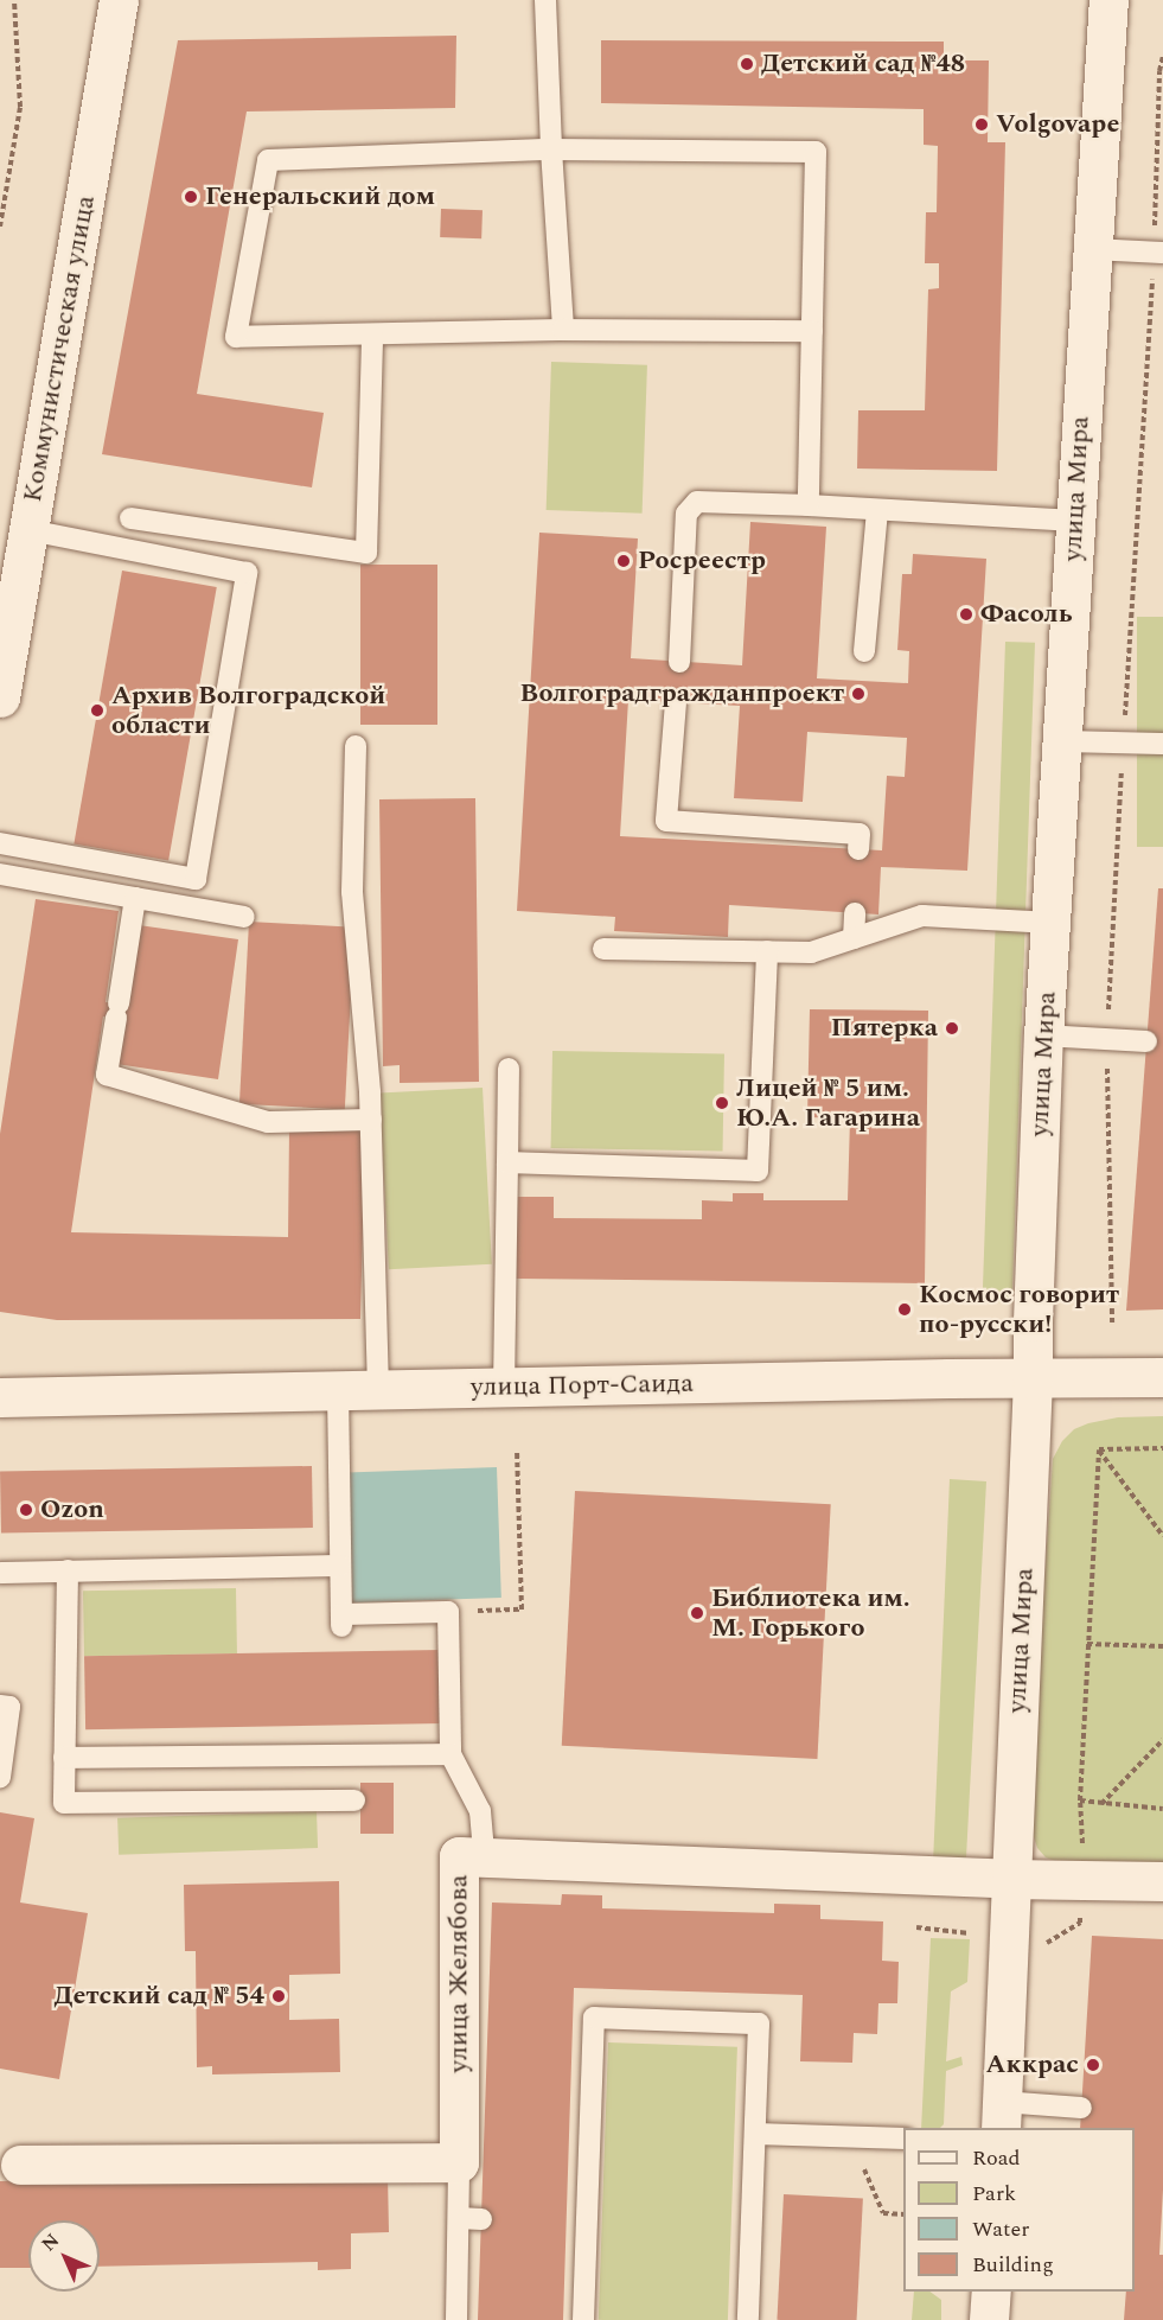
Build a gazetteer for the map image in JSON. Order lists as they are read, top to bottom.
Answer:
{
  "streets": {
    "street": [
      "Коммунистическая улица",
      "улица Мира",
      "улица Порт-Саида",
      "улица Желябова"
    ]
  },
  "crossings": [
    ["улица Мира", "улица Порт-Саида"],
    ["улица Мира", "улица Желябова"]
  ],
  "places": [
    "Детский сад №48",
    "Volgovape",
    "Генеральский дом",
    "Росреестр",
    "Фасоль",
    "Волгоградгражданпроект",
    "Архив Волгоградской области",
    "Пятерка",
    "Лицей № 5 им. Ю.А. Гагарина",
    "Космос говорит по-русски!",
    "Ozon",
    "Библиотека им. М. Горького",
    "Детский сад № 54",
    "Аккрас"
  ],
  "legend": [
    "Road",
    "Park",
    "Water",
    "Building"
  ],
  "north": "top left"
}
